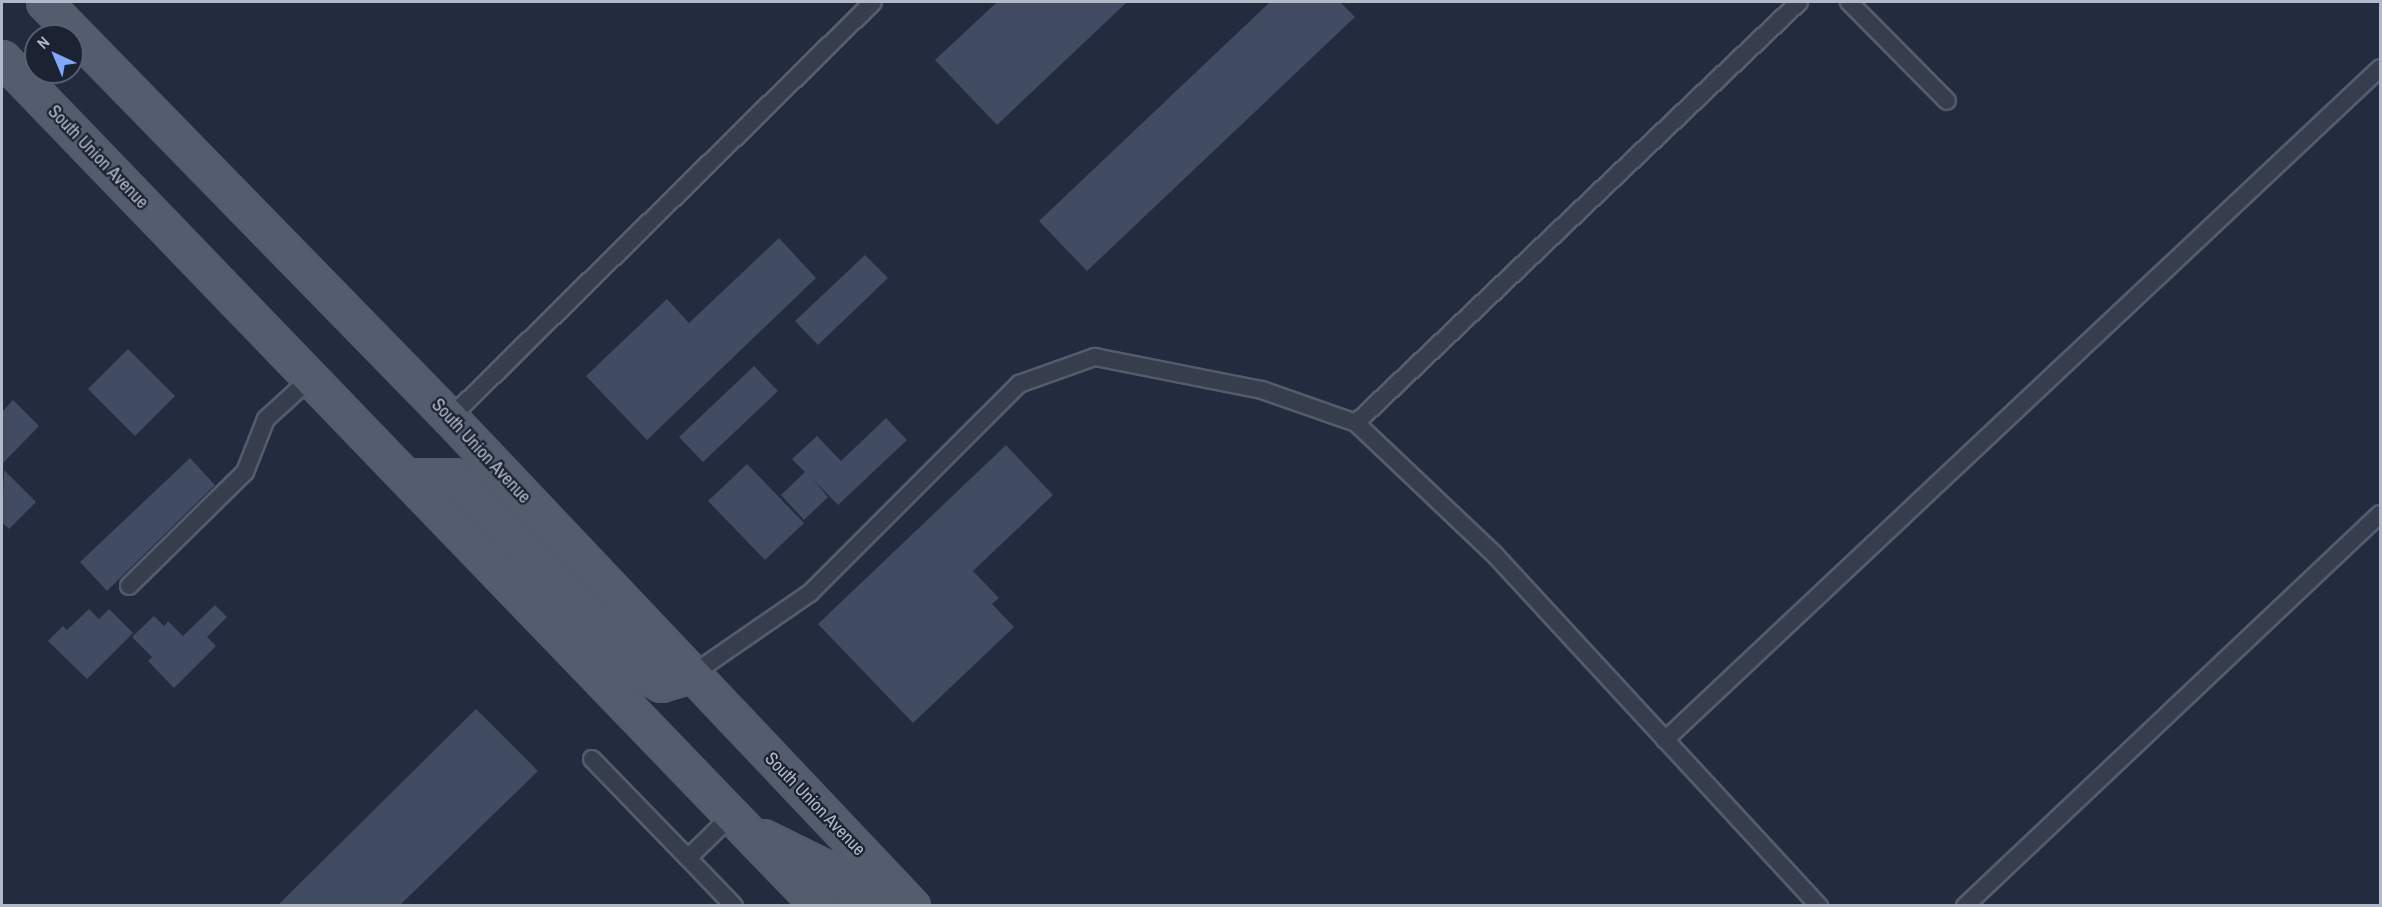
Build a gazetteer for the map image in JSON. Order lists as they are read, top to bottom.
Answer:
{
  "streets": {
    "main road": ["South Union Avenue"]
  },
  "north": "top left"
}
